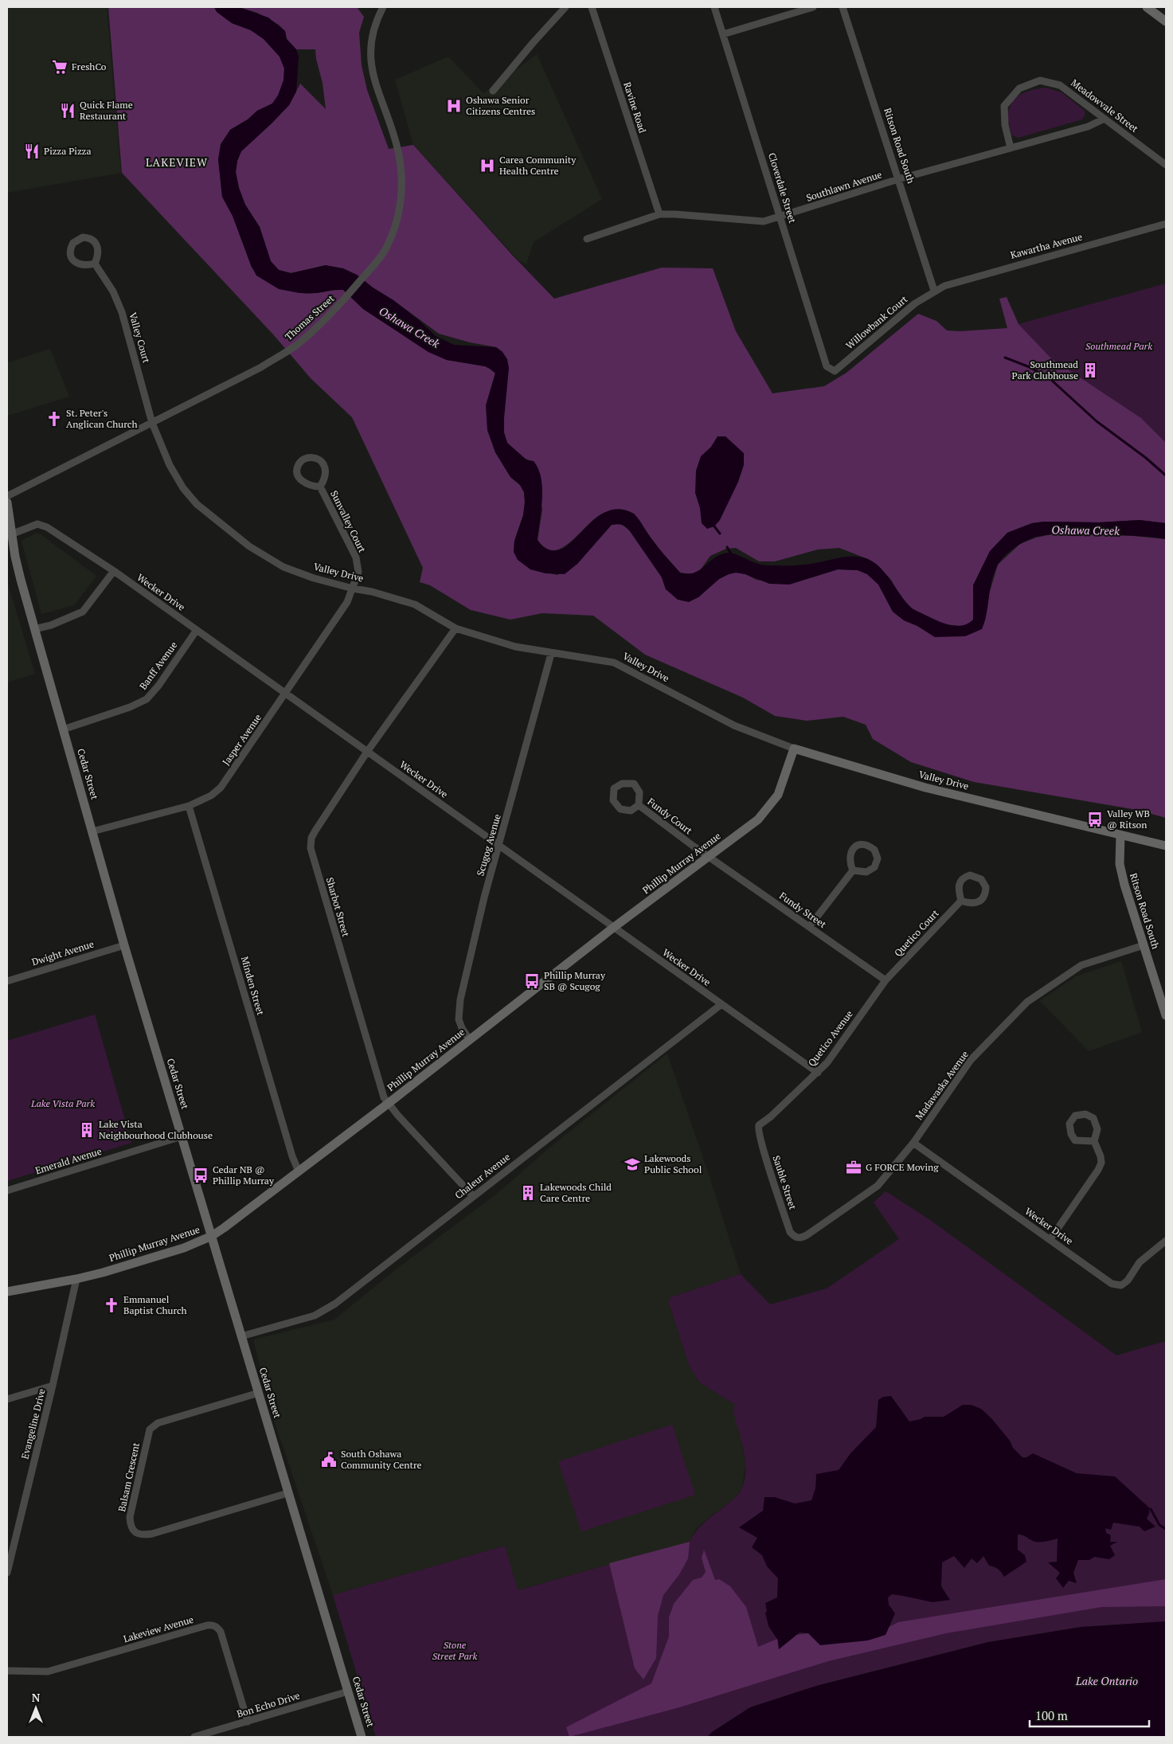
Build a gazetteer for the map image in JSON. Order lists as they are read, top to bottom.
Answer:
{
  "streets": {
    "street": [
      "Meadowvale Street",
      "Ravine Road",
      "Ritson Road South",
      "Southlawn Avenue",
      "Cloverdale Street",
      "Kawartha Avenue",
      "Thomas Street",
      "Willowbank Court",
      "Valley Court",
      "Sunvalley Court",
      "Valley Drive",
      "Wecker Drive",
      "Banff Avenue",
      "Jasper Avenue",
      "Cedar Street",
      "Fundy Court",
      "Scugog Avenue",
      "Phillip Murray Avenue",
      "Sharbot Street",
      "Fundy Street",
      "Quetico Court",
      "Dwight Avenue",
      "Minden Street",
      "Quetico Avenue",
      "Madawaska Avenue",
      "Emerald Avenue",
      "Chaleur Avenue",
      "Sauble Street",
      "Evangeline Drive",
      "Balsam Crescent",
      "Lakeview Avenue",
      "Bon Echo Drive"
    ]
  },
  "crossings": [
    ["Meadowvale Street", "Southlawn Avenue"],
    ["Ravine Road", "Southlawn Avenue"],
    ["Ritson Road South", "Southlawn Avenue"],
    ["Ritson Road South", "Kawartha Avenue"],
    ["Ritson Road South", "Willowbank Court"],
    ["Ritson Road South", "Valley Drive"],
    ["Ritson Road South", "Madawaska Avenue"],
    ["Southlawn Avenue", "Cloverdale Street"],
    ["Cloverdale Street", "Willowbank Court"],
    ["Kawartha Avenue", "Willowbank Court"],
    ["Thomas Street", "Valley Court"],
    ["Thomas Street", "Valley Drive"],
    ["Valley Court", "Valley Drive"],
    ["Sunvalley Court", "Valley Drive"],
    ["Sunvalley Court", "Jasper Avenue"],
    ["Valley Drive", "Jasper Avenue"],
    ["Valley Drive", "Scugog Avenue"],
    ["Valley Drive", "Phillip Murray Avenue"],
    ["Valley Drive", "Sharbot Street"],
    ["Wecker Drive", "Banff Avenue"],
    ["Wecker Drive", "Jasper Avenue"],
    ["Wecker Drive", "Cedar Street"],
    ["Wecker Drive", "Scugog Avenue"],
    ["Wecker Drive", "Phillip Murray Avenue"],
    ["Wecker Drive", "Sharbot Street"],
    ["Wecker Drive", "Quetico Avenue"],
    ["Wecker Drive", "Madawaska Avenue"],
    ["Wecker Drive", "Chaleur Avenue"],
    ["Banff Avenue", "Cedar Street"],
    ["Jasper Avenue", "Cedar Street"],
    ["Jasper Avenue", "Minden Street"],
    ["Cedar Street", "Phillip Murray Avenue"],
    ["Cedar Street", "Dwight Avenue"],
    ["Cedar Street", "Emerald Avenue"],
    ["Cedar Street", "Chaleur Avenue"],
    ["Cedar Street", "Balsam Crescent"],
    ["Cedar Street", "Bon Echo Drive"],
    ["Fundy Court", "Phillip Murray Avenue"],
    ["Fundy Court", "Fundy Street"],
    ["Scugog Avenue", "Phillip Murray Avenue"],
    ["Phillip Murray Avenue", "Sharbot Street"],
    ["Phillip Murray Avenue", "Fundy Street"],
    ["Phillip Murray Avenue", "Minden Street"],
    ["Phillip Murray Avenue", "Evangeline Drive"],
    ["Sharbot Street", "Chaleur Avenue"],
    ["Fundy Street", "Quetico Court"],
    ["Fundy Street", "Quetico Avenue"],
    ["Quetico Court", "Quetico Avenue"],
    ["Quetico Avenue", "Sauble Street"],
    ["Madawaska Avenue", "Sauble Street"],
    ["Lakeview Avenue", "Bon Echo Drive"]
  ],
  "districts": ["LAKEVIEW"],
  "water": ["Oshawa Creek", "Lake Ontario"],
  "parks": ["Southmead Park", "Lake Vista Park", "Stone Street Park"],
  "places": {
    "supermarket": ["FreshCo"],
    "hospital": ["Oshawa Senior Citizens Centres", "Carea Community Health Centre"],
    "restaurant": ["Quick Flame Restaurant", "Pizza Pizza"],
    "building": ["Southmead Park Clubhouse", "Lake Vista Neighbourhood Clubhouse", "Lakewoods Child Care Centre"],
    "church": ["St. Peter's Anglican Church", "Emmanuel Baptist Church"],
    "bus stop": ["Valley WB @ Ritson", "Phillip Murray SB @ Scugog", "Cedar NB @ Phillip Murray"],
    "school or university": ["Lakewoods Public School"],
    "office": ["G FORCE Moving"],
    "public building": ["South Oshawa Community Centre"]
  },
  "scale_bar": "100 m",
  "north": "top"
}
